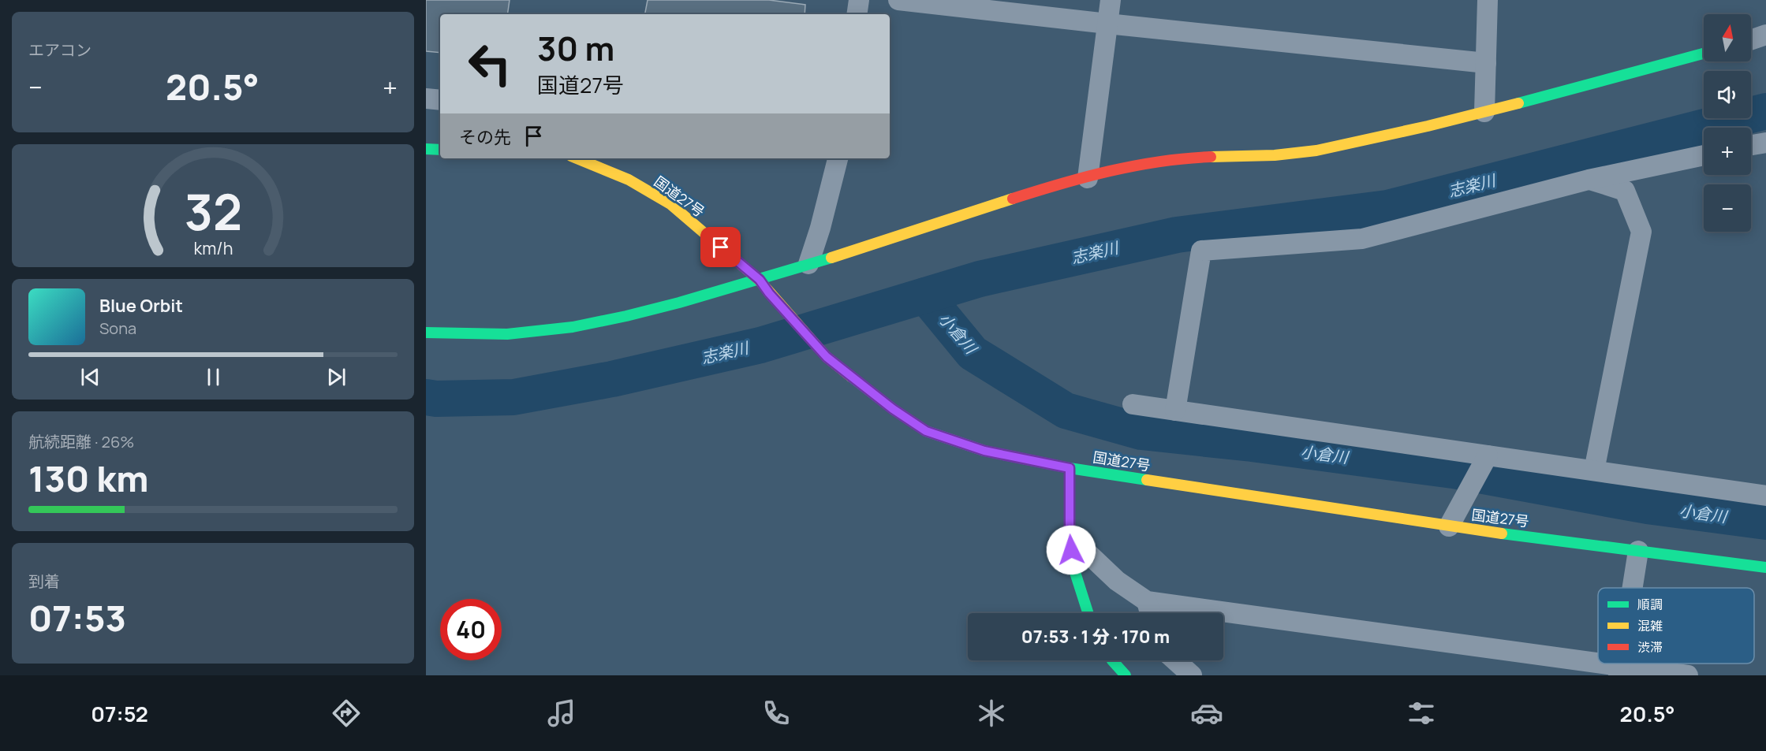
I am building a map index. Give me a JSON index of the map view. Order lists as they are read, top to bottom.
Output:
{
  "streets": {
    "main road": ["国道27号"]
  },
  "water": ["志楽川", "小倉川"],
  "legend": ["順調", "混雑", "渋滞"],
  "north": "top",
  "page": {
    "tile": [
      "エアコン",
      ["航続距離 · 26%", "130 km"],
      ["到着", "07:53"]
    ],
    "map_buttons": ["+", "−"],
    "turn": ["30 m", "国道27号"],
    "heat": ["−", "20.5°", "+"],
    "then": "その先",
    "song": ["Blue Orbit", "Sona"],
    "limit": "40",
    "trip": "07:53 · 1 分 · 170 m",
    "tabs": ["07:52", "20.5°"],
    "gauge": ["32", "km/h"]
  }
}
